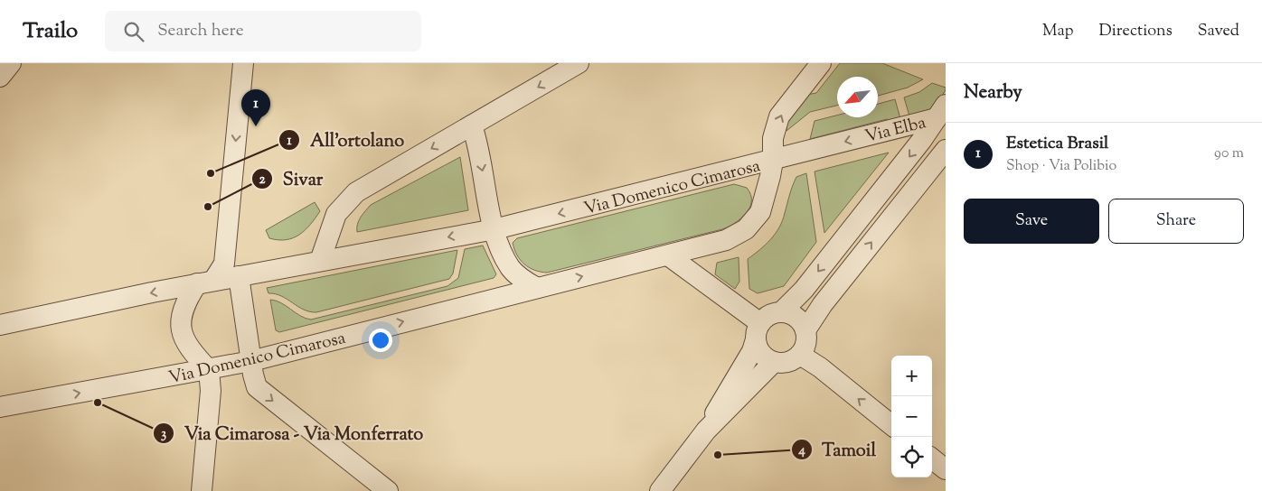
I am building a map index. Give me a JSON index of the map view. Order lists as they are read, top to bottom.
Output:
{
  "streets": {
    "street": ["Via Elba", "Via Domenico Cimarosa"]
  },
  "crossings": [
    ["Via Elba", "Via Domenico Cimarosa"]
  ],
  "places": [
    "All'ortolano",
    "Sivar",
    "Via Cimarosa - Via Monferrato",
    "Tamoil"
  ],
  "north": "bottom left",
  "page": {
    "header": "Trailo",
    "search": "Search here",
    "nav": ["Map", "Directions", "Saved"],
    "heading": "Nearby",
    "pins": "1",
    "list": [
      {
        "mark": "1",
        "name": "Estetica Brasil",
        "note": "Shop · Via Polibio",
        "value": "90 m"
      }
    ],
    "buttons": ["Save", "Share"],
    "map_buttons": ["+", "−"]
  }
}
